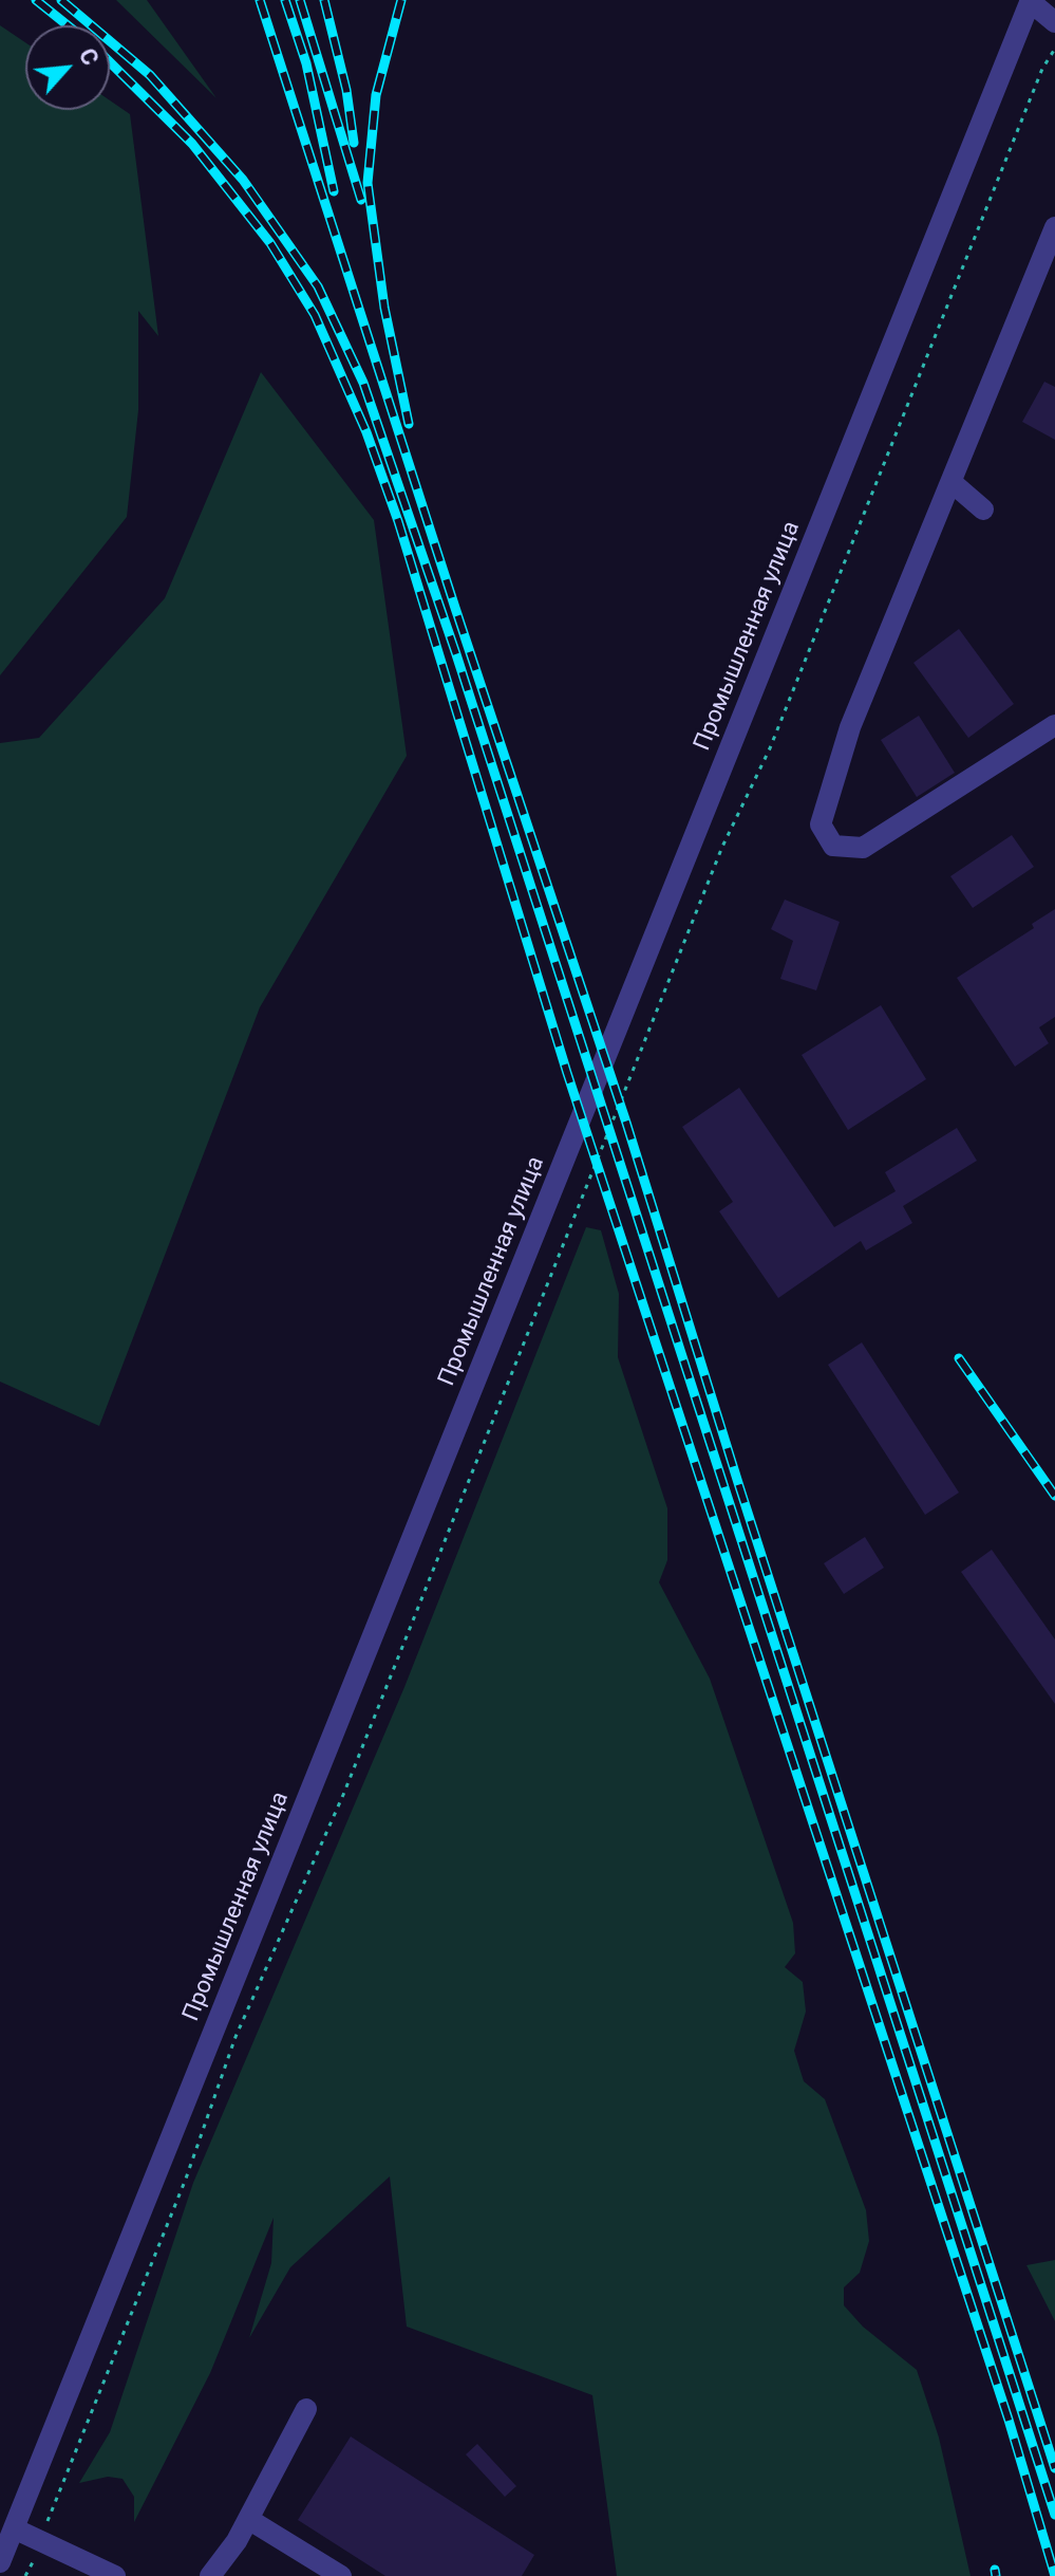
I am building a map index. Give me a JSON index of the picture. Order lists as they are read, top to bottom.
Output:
{
  "streets": {
    "street": ["Промышленная улица"]
  },
  "north": "top right"
}
